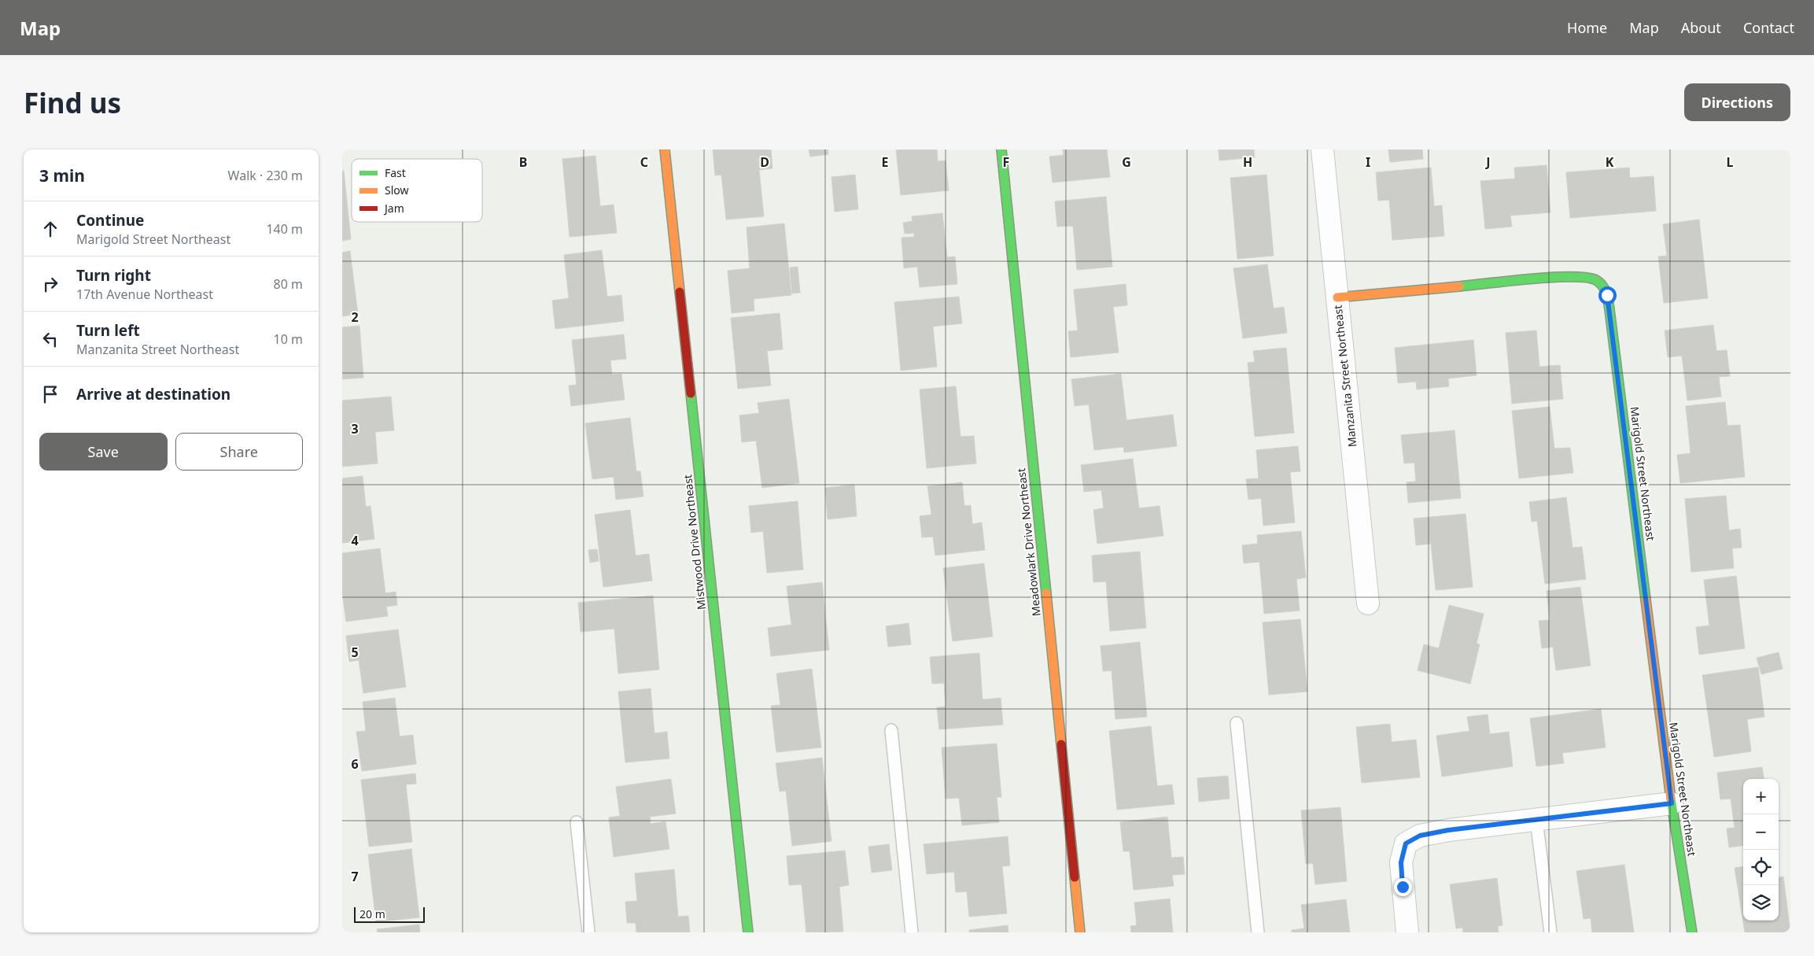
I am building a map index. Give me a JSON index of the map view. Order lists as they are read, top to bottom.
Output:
{
  "streets": {
    "street": [
      "Manzanita Street Northeast",
      "Marigold Street Northeast",
      "Mistwood Drive Northeast",
      "Meadowlark Drive Northeast"
    ]
  },
  "crossings": [
    ["Manzanita Street Northeast", "Marigold Street Northeast"]
  ],
  "legend": ["Fast", "Slow", "Jam"],
  "scale_bar": "20 m",
  "page": {
    "header": "Map",
    "nav": [
      "Home",
      "Map",
      "About",
      "Contact"
    ],
    "buttons": [
      "Directions",
      ["Save", "Share"]
    ],
    "title": "Find us",
    "heading": ["3 min", "Walk · 230 m"],
    "list": [
      ["Continue", "Marigold Street Northeast", "140 m"],
      ["Turn right", "17th Avenue Northeast", "80 m"],
      ["Turn left", "Manzanita Street Northeast", "10 m"],
      "Arrive at destination"
    ],
    "map_buttons": ["+", "−"],
    "scale": "20 m"
  },
  "grid": {
    "columns": [
      "B",
      "C",
      "D",
      "E",
      "F",
      "G",
      "H",
      "I",
      "J",
      "K",
      "L"
    ],
    "rows": [
      "2",
      "3",
      "4",
      "5",
      "6",
      "7"
    ]
  }
}
